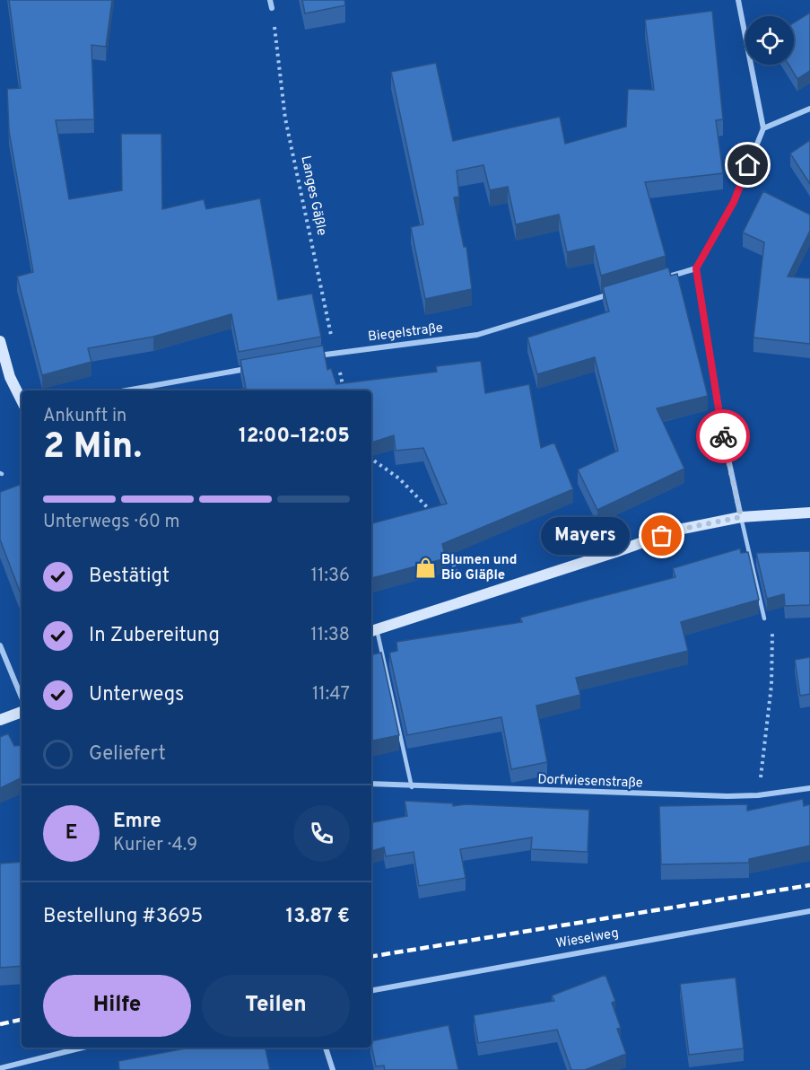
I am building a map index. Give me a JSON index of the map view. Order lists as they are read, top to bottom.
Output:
{
  "streets": {
    "street": ["Biegelstraße", "Dorfwiesenstraße", "Wieselweg"],
    "path": ["Langes Gäßle"]
  },
  "crossings": [
    ["Langes Gäßle", "Biegelstraße"]
  ],
  "places": {
    "other": ["Mayers"],
    "shop": ["Blumen und Bio Gläßle"]
  },
  "page": {
    "heading": ["2 Min.", "Ankunft in", "12:00–12:05"],
    "panel": [
      "Emre",
      "Kurier · 4.9",
      "Bestellung #3695",
      "13.87 €"
    ],
    "bar": "Unterwegs · 60 m",
    "bubble": "Mayers",
    "list": [
      ["Bestätigt", "11:36"],
      ["In Zubereitung", "11:38"],
      ["Unterwegs", "11:47"],
      "Geliefert"
    ],
    "round": "E",
    "buttons": ["Hilfe", "Teilen"]
  }
}
